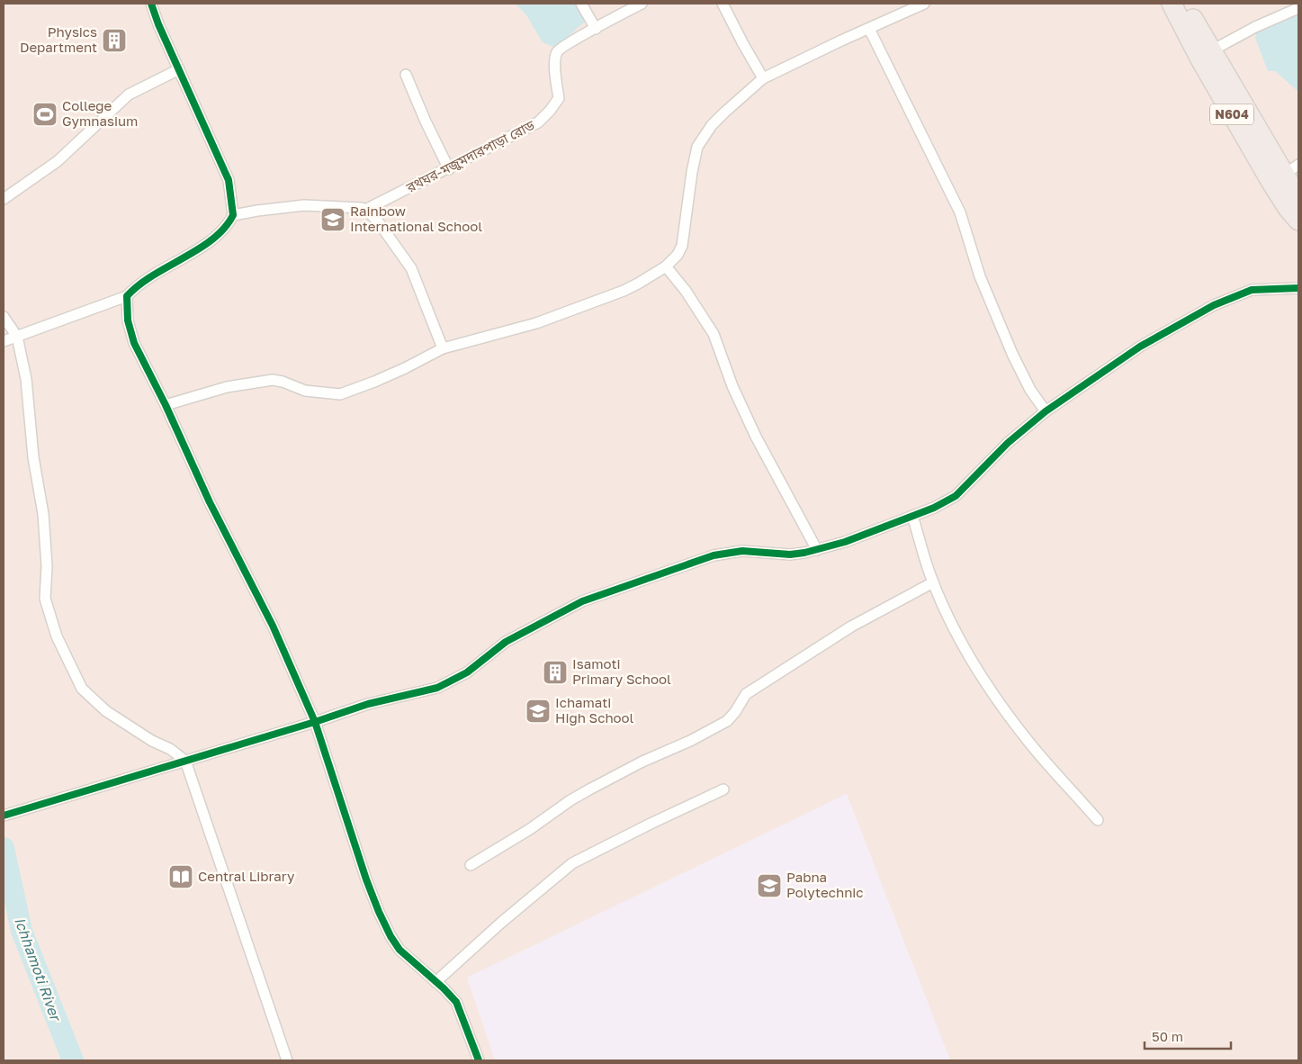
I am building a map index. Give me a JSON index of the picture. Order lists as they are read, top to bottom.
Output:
{
  "streets": {
    "highway": ["N604"],
    "street": ["রথঘর-মজুমদারপাড়া রোড"]
  },
  "water": ["Ichhamoti River"],
  "places": {
    "building": ["Physics Department", "Isamoti Primary School"],
    "sports": ["College Gymnasium"],
    "school or university": ["Rainbow International School", "Ichamati High School", "Pabna Polytechnic"],
    "library": ["Central Library"]
  },
  "scale_bar": "50 m"
}
